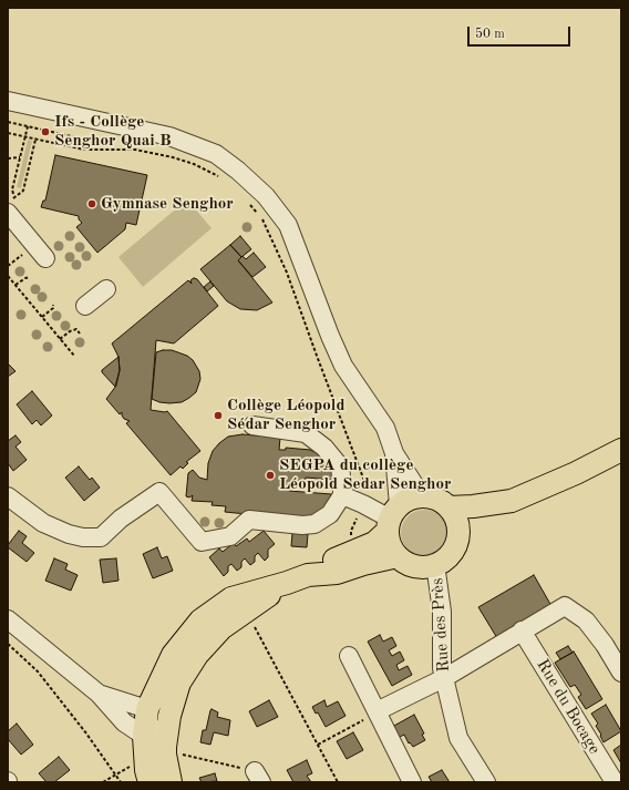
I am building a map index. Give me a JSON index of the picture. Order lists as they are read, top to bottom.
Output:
{
  "streets": {
    "street": ["Rue des Près", "Rue du Bocage"]
  },
  "places": [
    "Ifs - Collège Senghor Quai B",
    "Gymnase Senghor",
    "Collège Léopold Sédar Senghor",
    "SEGPA du collège Léopold Sedar Senghor"
  ],
  "scale_bar": "50 m"
}
